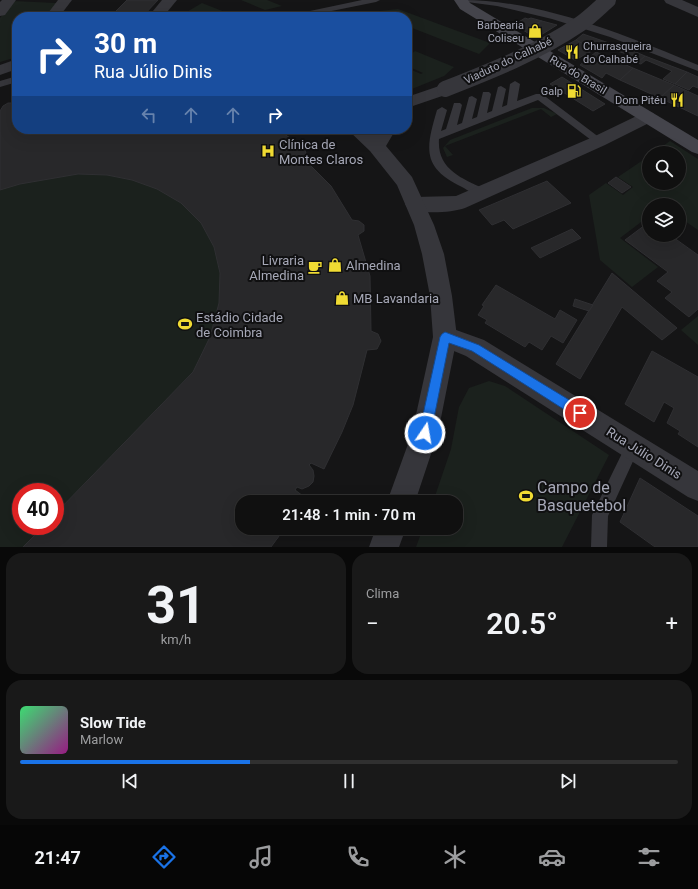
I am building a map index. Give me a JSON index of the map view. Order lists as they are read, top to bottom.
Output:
{
  "streets": {
    "main road": ["Rua do Brasil"],
    "street": ["Viaduto do Calhabé", "Rua Júlio Dinis"]
  },
  "places": {
    "shop": ["Barbearia Coliseu", "Almedina", "MB Lavandaria"],
    "restaurant": ["Churrasqueira do Calhabé", "Dom Pitéu"],
    "fuel station": ["Galp"],
    "hospital": ["Clínica de Montes Claros"],
    "cafe": ["Livraria Almedina"],
    "sports": ["Estádio Cidade de Coimbra", "Campo de Basquetebol"]
  },
  "page": {
    "turn": ["30 m", "Rua Júlio Dinis"],
    "limit": "40",
    "trip": "21:48 · 1 min · 70 m",
    "tile": [
      ["31", "km/h"],
      "Clima"
    ],
    "heat": ["−", "20.5°", "+"],
    "song": ["Slow Tide", "Marlow"],
    "tabs": "21:47"
  }
}
